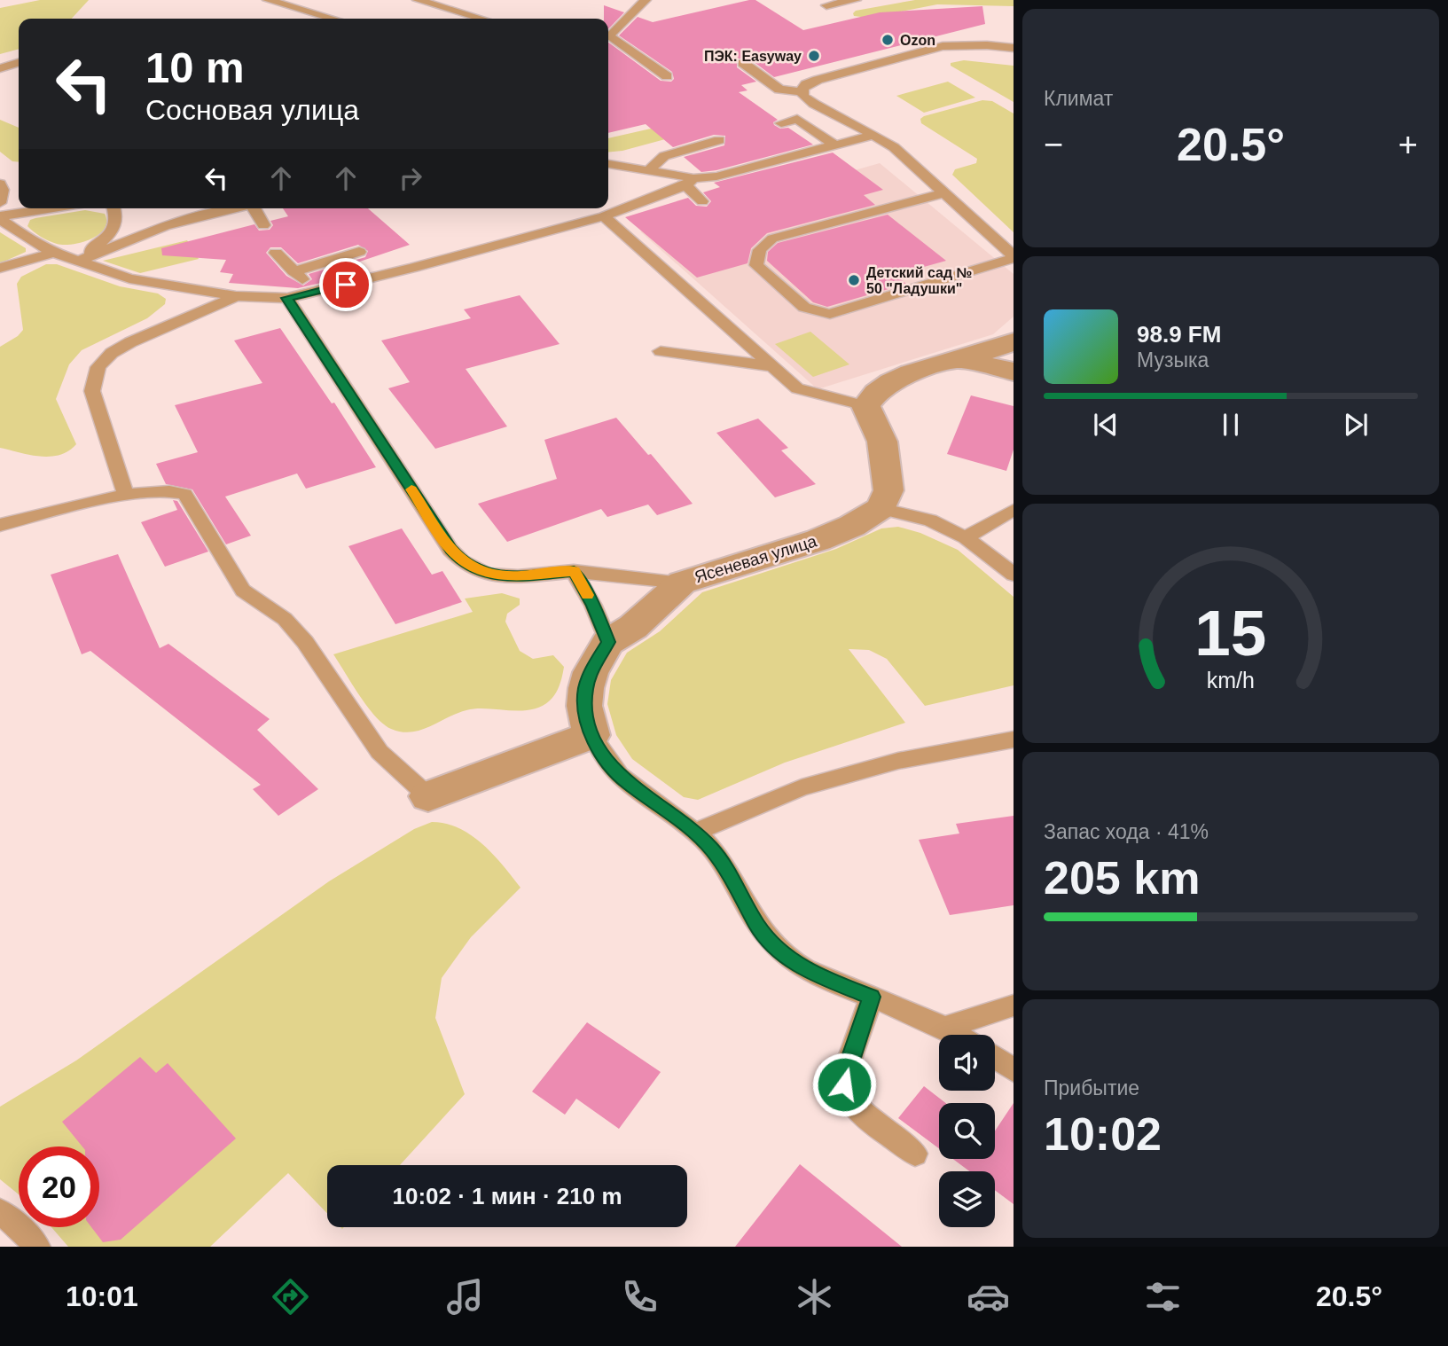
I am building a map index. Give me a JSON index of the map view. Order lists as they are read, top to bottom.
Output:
{
  "streets": {
    "street": ["Ясеневая улица"]
  },
  "places": ["Ozon", "ПЭК: Easyway", "Детский сад № 50 \"Ладушки\""],
  "page": {
    "tile": [
      "Климат",
      ["Запас хода · 41%", "205 km"],
      ["Прибытие", "10:02"]
    ],
    "turn": ["10 m", "Сосновая улица"],
    "heat": ["−", "20.5°", "+"],
    "song": ["98.9 FM", "Музыка"],
    "limit": "20",
    "trip": "10:02 · 1 мин · 210 m",
    "tabs": ["10:01", "20.5°"],
    "gauge": ["15", "km/h"]
  }
}
